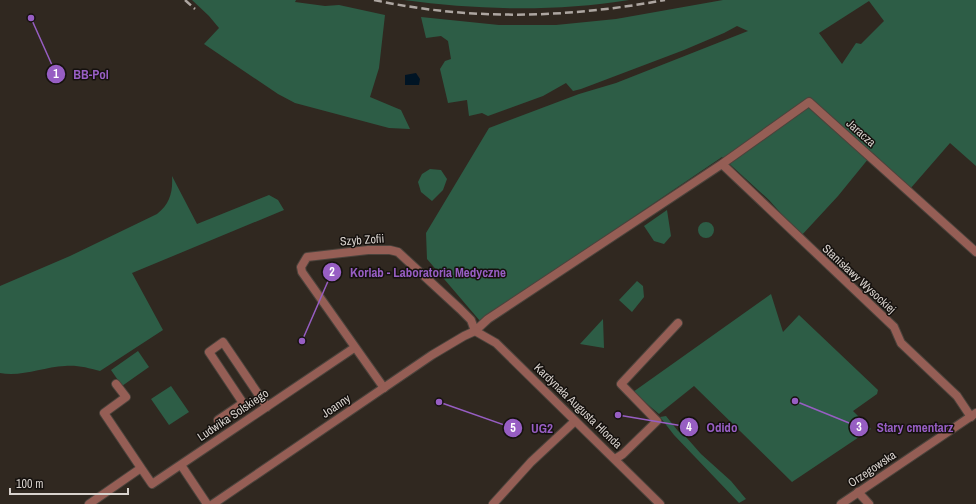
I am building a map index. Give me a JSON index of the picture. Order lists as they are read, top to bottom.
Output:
{
  "streets": {
    "street": [
      "Jaracza",
      "Szyb Zofii",
      "Stanisławy Wysockiej",
      "Joanny",
      "Kardynała Augusta Hlonda",
      "Ludwika Solskiego",
      "Orzegowska"
    ]
  },
  "crossings": [
    ["Jaracza", "Stanisławy Wysockiej"],
    ["Jaracza", "Joanny"],
    ["Szyb Zofii", "Joanny"],
    ["Szyb Zofii", "Kardynała Augusta Hlonda"],
    ["Szyb Zofii", "Ludwika Solskiego"],
    ["Stanisławy Wysockiej", "Joanny"],
    ["Stanisławy Wysockiej", "Orzegowska"],
    ["Joanny", "Kardynała Augusta Hlonda"]
  ],
  "places": [
    "BB-Pol",
    "Korlab - Laboratoria Medyczne",
    "Stary cmentarz",
    "UG2",
    "Odido"
  ],
  "scale_bar": "100 m"
}
